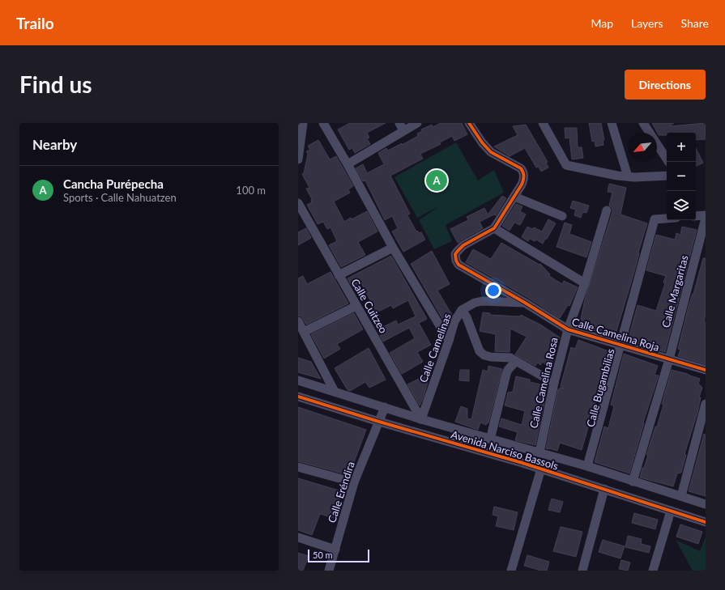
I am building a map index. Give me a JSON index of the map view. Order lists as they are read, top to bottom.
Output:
{
  "streets": {
    "street": [
      "Calle Margaritas",
      "Calle Cuitzeo",
      "Calle Camelina Roja",
      "Calle Camelinas",
      "Calle Camelina Rosa",
      "Calle Bugambilias",
      "Avenida Narciso Bassols",
      "Calle Eréndira"
    ]
  },
  "crossings": [
    ["Calle Margaritas", "Calle Camelina Roja"],
    ["Calle Margaritas", "Avenida Narciso Bassols"],
    ["Calle Cuitzeo", "Calle Camelinas"],
    ["Calle Cuitzeo", "Avenida Narciso Bassols"],
    ["Calle Camelina Roja", "Calle Camelinas"],
    ["Calle Camelina Roja", "Calle Camelina Rosa"],
    ["Calle Camelina Roja", "Calle Bugambilias"],
    ["Calle Camelinas", "Avenida Narciso Bassols"],
    ["Calle Camelina Rosa", "Avenida Narciso Bassols"],
    ["Calle Bugambilias", "Avenida Narciso Bassols"],
    ["Avenida Narciso Bassols", "Calle Eréndira"]
  ],
  "scale_bar": "50 m",
  "north": "bottom left",
  "page": {
    "header": "Trailo",
    "nav": ["Map", "Layers", "Share"],
    "buttons": "Directions",
    "title": "Find us",
    "heading": "Nearby",
    "map_buttons": ["+", "−"],
    "list": [
      {
        "mark": "A",
        "name": "Cancha Purépecha",
        "note": "Sports · Calle Nahuatzen",
        "value": "100 m"
      }
    ],
    "pins": "A",
    "scale": "50 m"
  }
}
